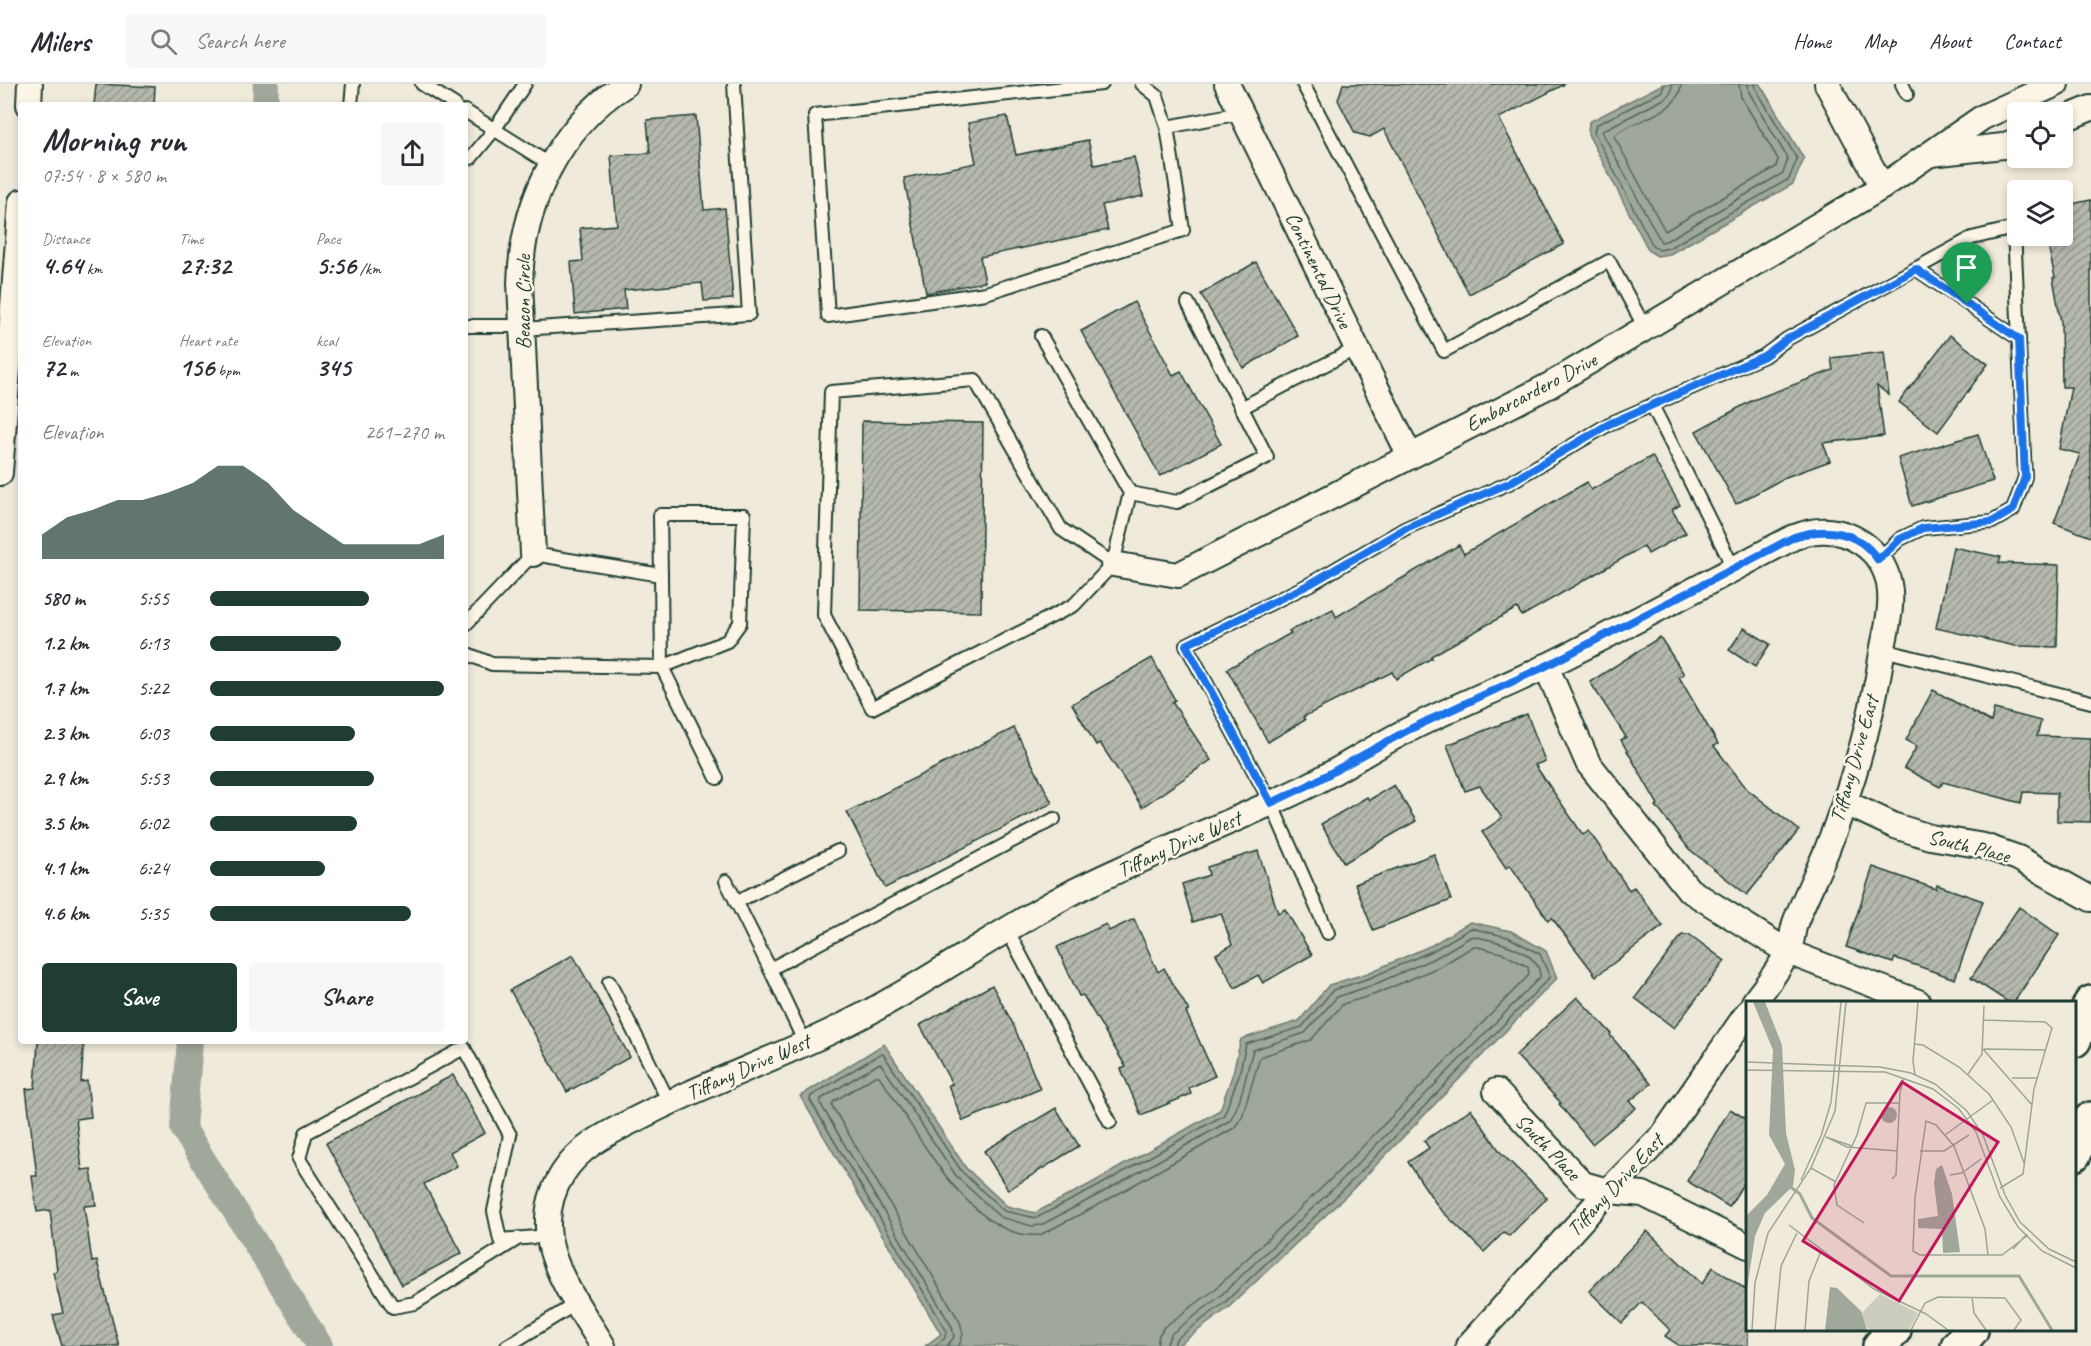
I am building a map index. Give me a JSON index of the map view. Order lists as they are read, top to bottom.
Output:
{
  "streets": {
    "street": [
      "Continental Drive",
      "Beacon Circle",
      "Embarcardero Drive",
      "Tiffany Drive East",
      "Tiffany Drive West",
      "South Place"
    ]
  },
  "crossings": [
    ["Continental Drive", "Embarcardero Drive"],
    ["Tiffany Drive East", "Tiffany Drive West"],
    ["Tiffany Drive East", "South Place"]
  ],
  "page": {
    "header": "Milers",
    "search": "Search here",
    "nav": [
      "Home",
      "Map",
      "About",
      "Contact"
    ],
    "heading": ["Morning run", "07:54 · 8 × 580 m"],
    "stats": [
      ["Distance", "4.64 km"],
      ["Time", "27:32"],
      ["Pace", "5:56 /km"],
      ["Elevation", "72 m"],
      ["Heart rate", "156 bpm"],
      ["kcal", "345"]
    ],
    "chart": ["Elevation", "261–270 m"],
    "list": [
      {
        "name": "580 m",
        "note": "5:55"
      },
      {
        "name": "1.2 km",
        "note": "6:13"
      },
      {
        "name": "1.7 km",
        "note": "5:22"
      },
      {
        "name": "2.3 km",
        "note": "6:03"
      },
      {
        "name": "2.9 km",
        "note": "5:53"
      },
      {
        "name": "3.5 km",
        "note": "6:02"
      },
      {
        "name": "4.1 km",
        "note": "6:24"
      },
      {
        "name": "4.6 km",
        "note": "5:35"
      }
    ],
    "buttons": ["Save", "Share"]
  }
}
